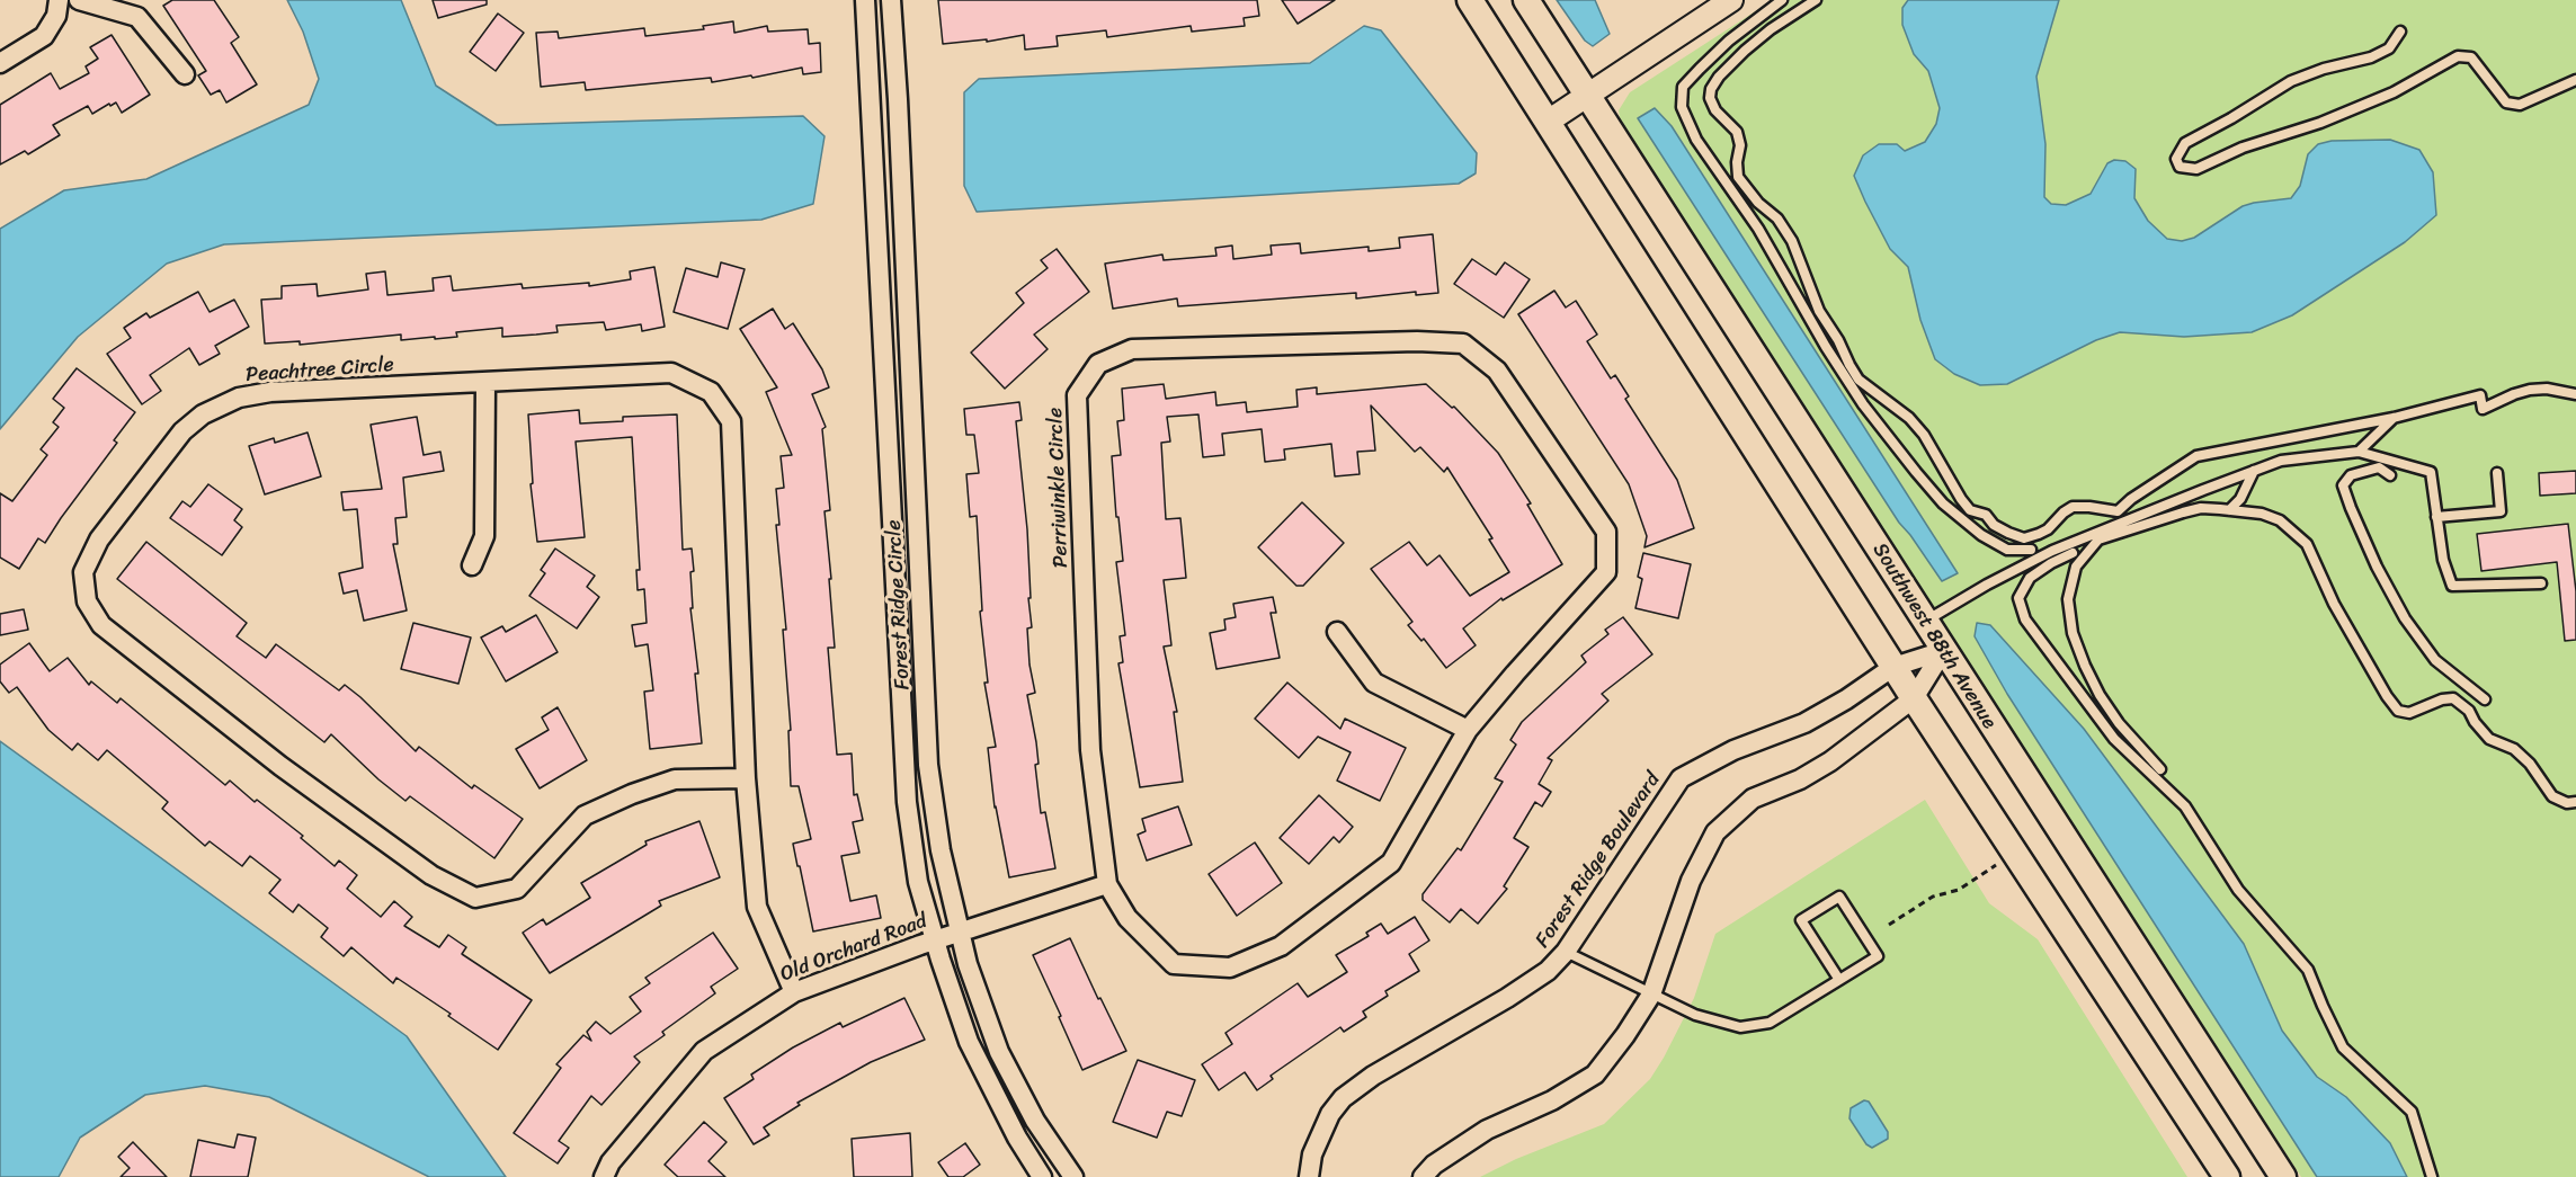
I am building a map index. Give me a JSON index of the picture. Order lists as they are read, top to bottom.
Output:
{
  "streets": {
    "main road": ["Southwest 88th Avenue"],
    "street": [
      "Peachtree Circle",
      "Perriwinkle Circle",
      "Forest Ridge Circle",
      "Forest Ridge Boulevard",
      "Old Orchard Road"
    ]
  },
  "crossings": [
    ["Peachtree Circle", "Old Orchard Road"],
    ["Perriwinkle Circle", "Old Orchard Road"],
    ["Forest Ridge Circle", "Old Orchard Road"],
    ["Southwest 88th Avenue", "Forest Ridge Boulevard"]
  ]
}
